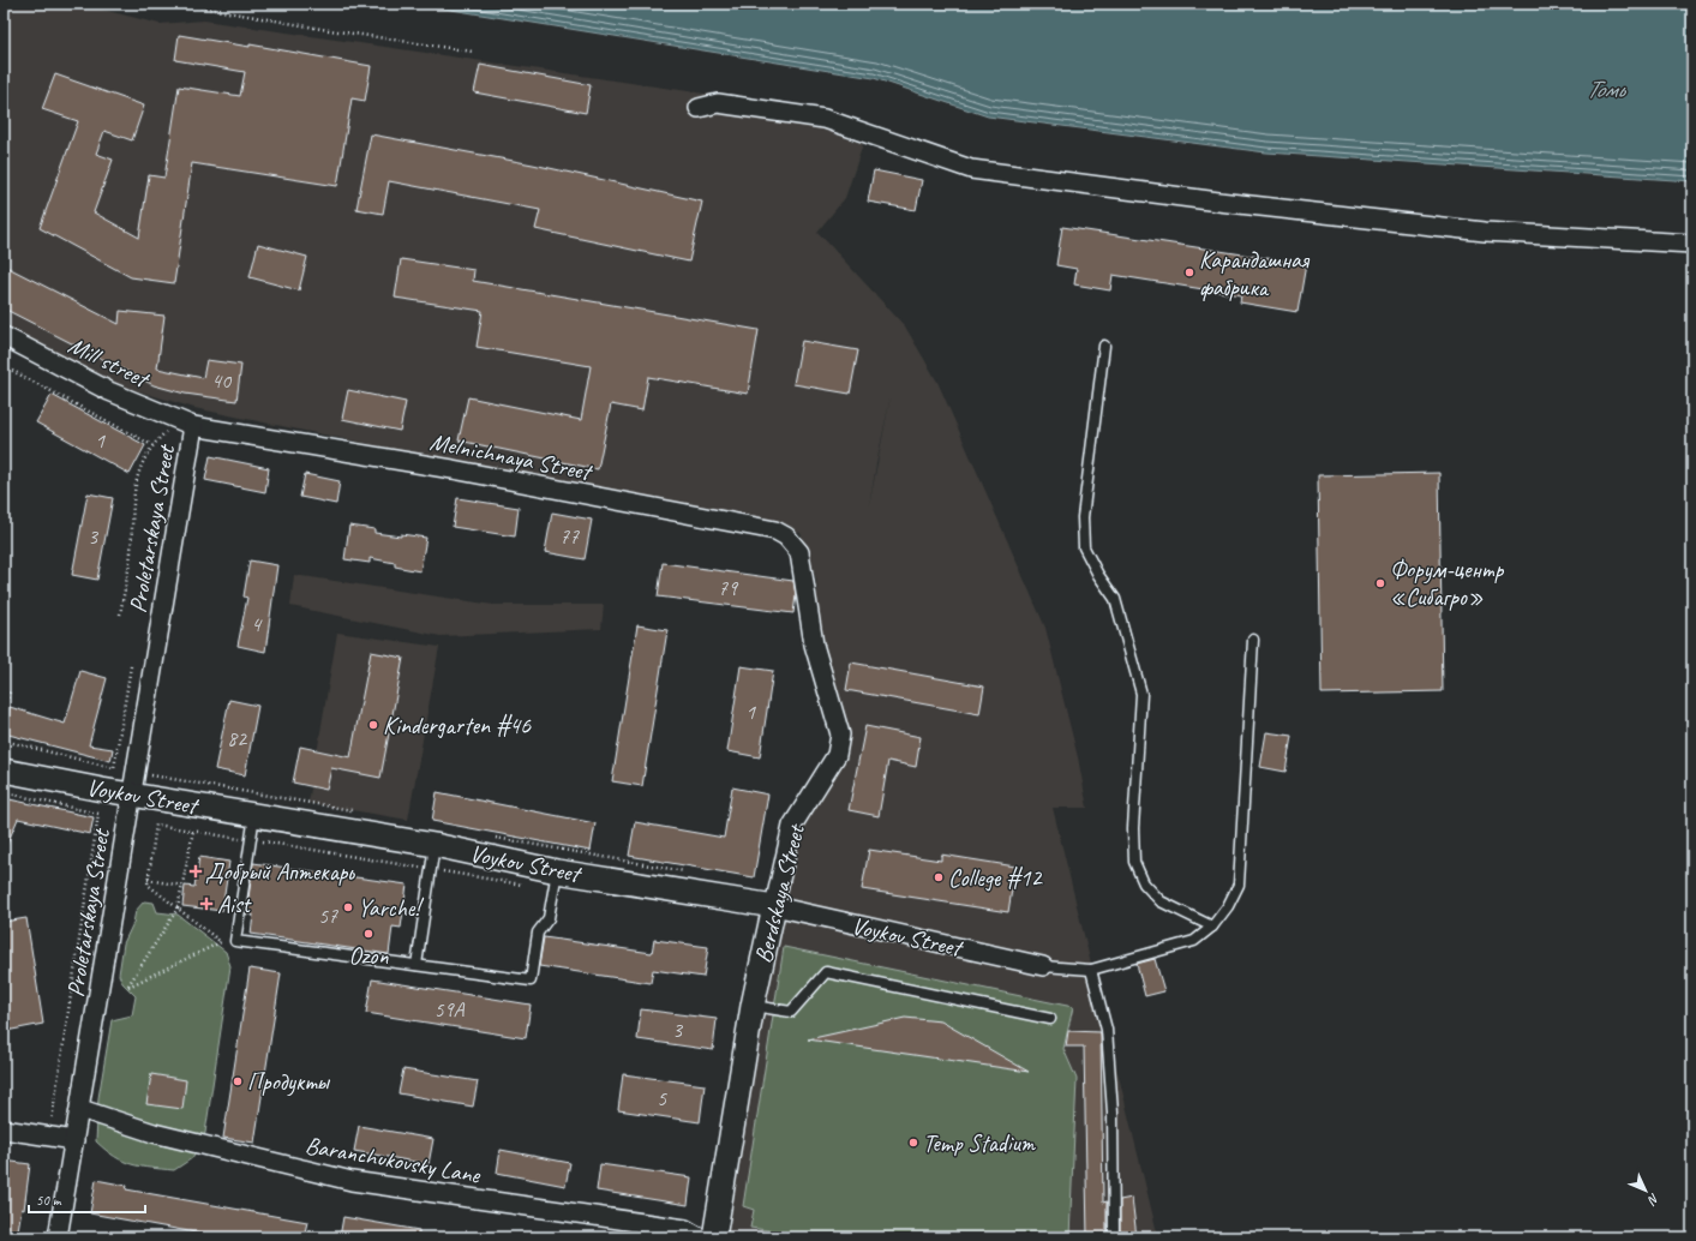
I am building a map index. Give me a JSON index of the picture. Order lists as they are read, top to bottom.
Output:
{
  "streets": {
    "street": [
      "Mill street",
      "Melnichnaya Street",
      "Proletarskaya Street",
      "Voykov Street",
      "Berdskaya Street",
      "Baranchukovsky Lane"
    ]
  },
  "crossings": [
    ["Mill street", "Melnichnaya Street"],
    ["Mill street", "Proletarskaya Street"],
    ["Melnichnaya Street", "Proletarskaya Street"],
    ["Melnichnaya Street", "Berdskaya Street"],
    ["Proletarskaya Street", "Voykov Street"],
    ["Proletarskaya Street", "Baranchukovsky Lane"],
    ["Voykov Street", "Berdskaya Street"]
  ],
  "water": ["Томь"],
  "places": {
    "other": [
      "Карандашная фабрика",
      "Форум-центр «Сибагро»",
      "Kindergarten #46",
      "College #12",
      "Yarche!",
      "Ozon",
      "Продукты",
      "Temp Stadium"
    ],
    "health": ["Добрый Аптекарь", "Aist"]
  },
  "house_numbers": [
    "40",
    "1",
    "3",
    "77",
    "79",
    "4",
    "1",
    "82",
    "57",
    "59А",
    "3",
    "5"
  ],
  "scale_bar": "50 m",
  "north": "bottom right"
}
